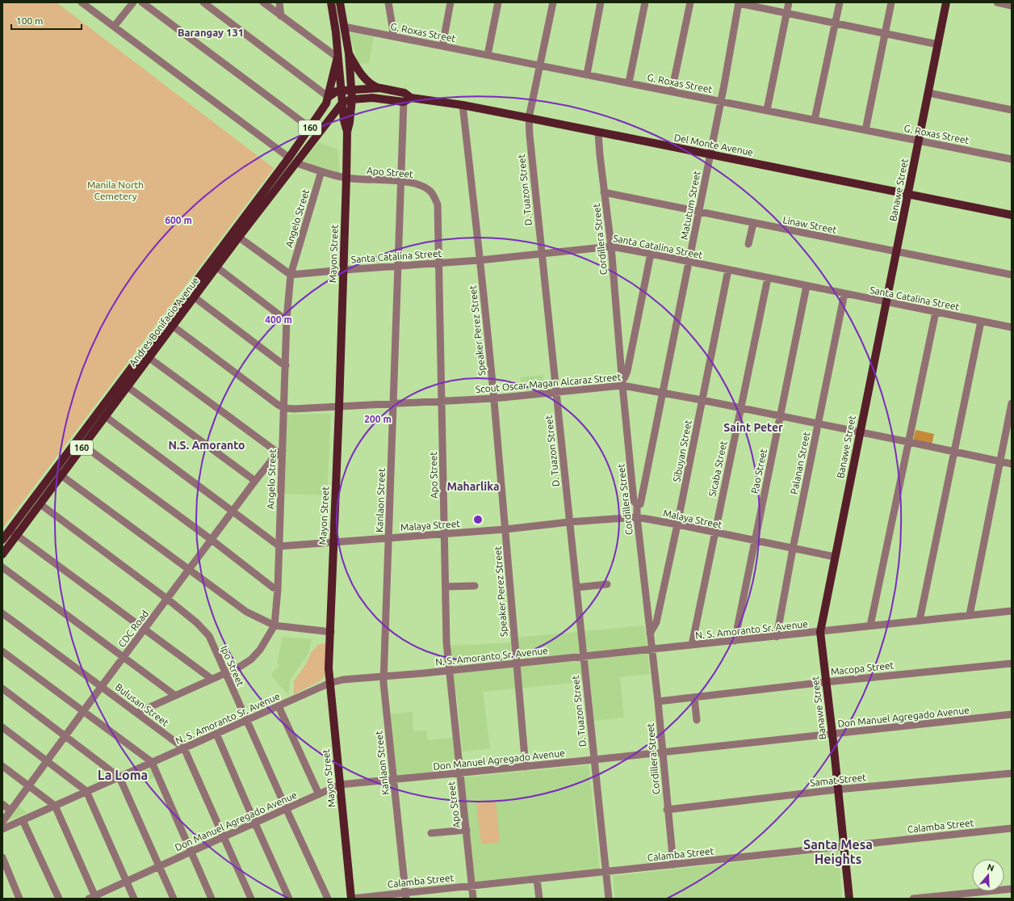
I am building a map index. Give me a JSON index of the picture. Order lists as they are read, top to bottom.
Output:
{
  "streets": {
    "main road": [
      "160",
      "Del Monte Avenue",
      "Banawe Street",
      "Mayon Street",
      "Andres Bonifacio Avenue"
    ],
    "street": [
      "G. Roxas Street",
      "Apo Street",
      "D. Tuazon Street",
      "Matutum Street",
      "Angelo Street",
      "Linaw Street",
      "Cordillera Street",
      "Santa Catalina Street",
      "Speaker Perez Street",
      "Scout Oscar Magan Alcaraz Street",
      "Sibuyan Street",
      "Palanan Street",
      "Sicaba Street",
      "Pao Street",
      "Kanlaon Street",
      "Malaya Street",
      "CDC Road",
      "N. S. Amoranto Sr. Avenue",
      "Ipo Street",
      "Macopa Street",
      "Bulusan Street",
      "Don Manuel Agregado Avenue",
      "Samat Street",
      "Calamba Street"
    ]
  },
  "crossings": [
    ["G. Roxas Street", "D. Tuazon Street"],
    ["G. Roxas Street", "Banawe Street"],
    ["G. Roxas Street", "Matutum Street"],
    ["Del Monte Avenue", "D. Tuazon Street"],
    ["Del Monte Avenue", "Banawe Street"],
    ["Del Monte Avenue", "Matutum Street"],
    ["Del Monte Avenue", "Cordillera Street"],
    ["Del Monte Avenue", "Mayon Street"],
    ["Del Monte Avenue", "Speaker Perez Street"],
    ["Del Monte Avenue", "Kanlaon Street"],
    ["Apo Street", "Angelo Street"],
    ["Apo Street", "Santa Catalina Street"],
    ["Apo Street", "Mayon Street"],
    ["Apo Street", "Andres Bonifacio Avenue"],
    ["Apo Street", "Scout Oscar Magan Alcaraz Street"],
    ["Apo Street", "Kanlaon Street"],
    ["Apo Street", "Malaya Street"],
    ["Apo Street", "N. S. Amoranto Sr. Avenue"],
    ["Apo Street", "Don Manuel Agregado Avenue"],
    ["Apo Street", "Calamba Street"],
    ["D. Tuazon Street", "Santa Catalina Street"],
    ["D. Tuazon Street", "Scout Oscar Magan Alcaraz Street"],
    ["D. Tuazon Street", "Malaya Street"],
    ["D. Tuazon Street", "N. S. Amoranto Sr. Avenue"],
    ["D. Tuazon Street", "Don Manuel Agregado Avenue"],
    ["D. Tuazon Street", "Calamba Street"],
    ["Banawe Street", "Linaw Street"],
    ["Banawe Street", "Santa Catalina Street"],
    ["Banawe Street", "Scout Oscar Magan Alcaraz Street"],
    ["Banawe Street", "Malaya Street"],
    ["Banawe Street", "N. S. Amoranto Sr. Avenue"],
    ["Banawe Street", "Macopa Street"],
    ["Banawe Street", "Don Manuel Agregado Avenue"],
    ["Banawe Street", "Samat Street"],
    ["Banawe Street", "Calamba Street"],
    ["Matutum Street", "Linaw Street"],
    ["Matutum Street", "Cordillera Street"],
    ["Matutum Street", "Santa Catalina Street"],
    ["Matutum Street", "Scout Oscar Magan Alcaraz Street"],
    ["Angelo Street", "Santa Catalina Street"],
    ["Angelo Street", "Scout Oscar Magan Alcaraz Street"],
    ["Angelo Street", "Malaya Street"],
    ["Angelo Street", "CDC Road"],
    ["Angelo Street", "Ipo Street"],
    ["Angelo Street", "Bulusan Street"],
    ["Linaw Street", "Cordillera Street"],
    ["Cordillera Street", "Santa Catalina Street"],
    ["Cordillera Street", "Scout Oscar Magan Alcaraz Street"],
    ["Cordillera Street", "Sibuyan Street"],
    ["Cordillera Street", "Malaya Street"],
    ["Cordillera Street", "N. S. Amoranto Sr. Avenue"],
    ["Cordillera Street", "Macopa Street"],
    ["Cordillera Street", "Don Manuel Agregado Avenue"],
    ["Cordillera Street", "Samat Street"],
    ["Cordillera Street", "Calamba Street"],
    ["Santa Catalina Street", "Mayon Street"],
    ["Santa Catalina Street", "Speaker Perez Street"],
    ["Santa Catalina Street", "Sibuyan Street"],
    ["Santa Catalina Street", "Palanan Street"],
    ["Santa Catalina Street", "Sicaba Street"],
    ["Santa Catalina Street", "Pao Street"],
    ["Santa Catalina Street", "Kanlaon Street"],
    ["Mayon Street", "Andres Bonifacio Avenue"],
    ["Mayon Street", "Scout Oscar Magan Alcaraz Street"],
    ["Mayon Street", "Malaya Street"],
    ["Mayon Street", "N. S. Amoranto Sr. Avenue"],
    ["Mayon Street", "Don Manuel Agregado Avenue"],
    ["Mayon Street", "Calamba Street"],
    ["Andres Bonifacio Avenue", "Ipo Street"],
    ["Speaker Perez Street", "Scout Oscar Magan Alcaraz Street"],
    ["Speaker Perez Street", "Malaya Street"],
    ["Speaker Perez Street", "N. S. Amoranto Sr. Avenue"],
    ["Speaker Perez Street", "Don Manuel Agregado Avenue"],
    ["Scout Oscar Magan Alcaraz Street", "Sibuyan Street"],
    ["Scout Oscar Magan Alcaraz Street", "Palanan Street"],
    ["Scout Oscar Magan Alcaraz Street", "Sicaba Street"],
    ["Scout Oscar Magan Alcaraz Street", "Pao Street"],
    ["Scout Oscar Magan Alcaraz Street", "Kanlaon Street"],
    ["Sibuyan Street", "Malaya Street"],
    ["Palanan Street", "Malaya Street"],
    ["Palanan Street", "N. S. Amoranto Sr. Avenue"],
    ["Sicaba Street", "Malaya Street"],
    ["Sicaba Street", "N. S. Amoranto Sr. Avenue"],
    ["Pao Street", "Malaya Street"],
    ["Pao Street", "N. S. Amoranto Sr. Avenue"],
    ["Kanlaon Street", "Malaya Street"],
    ["Kanlaon Street", "N. S. Amoranto Sr. Avenue"],
    ["Kanlaon Street", "Don Manuel Agregado Avenue"],
    ["Kanlaon Street", "Calamba Street"],
    ["CDC Road", "Ipo Street"],
    ["CDC Road", "Bulusan Street"],
    ["N. S. Amoranto Sr. Avenue", "Ipo Street"],
    ["N. S. Amoranto Sr. Avenue", "Bulusan Street"],
    ["Ipo Street", "Don Manuel Agregado Avenue"],
    ["Bulusan Street", "Don Manuel Agregado Avenue"]
  ],
  "districts": [
    "Barangay 131",
    "Saint Peter",
    "N.S. Amoranto",
    "Maharlika",
    "La Loma",
    "Santa Mesa Heights"
  ],
  "parks": ["Manila North Cemetery"],
  "scale_bar": "100 m",
  "north": "top",
  "rings": ["600 m", "400 m", "200 m"]
}
